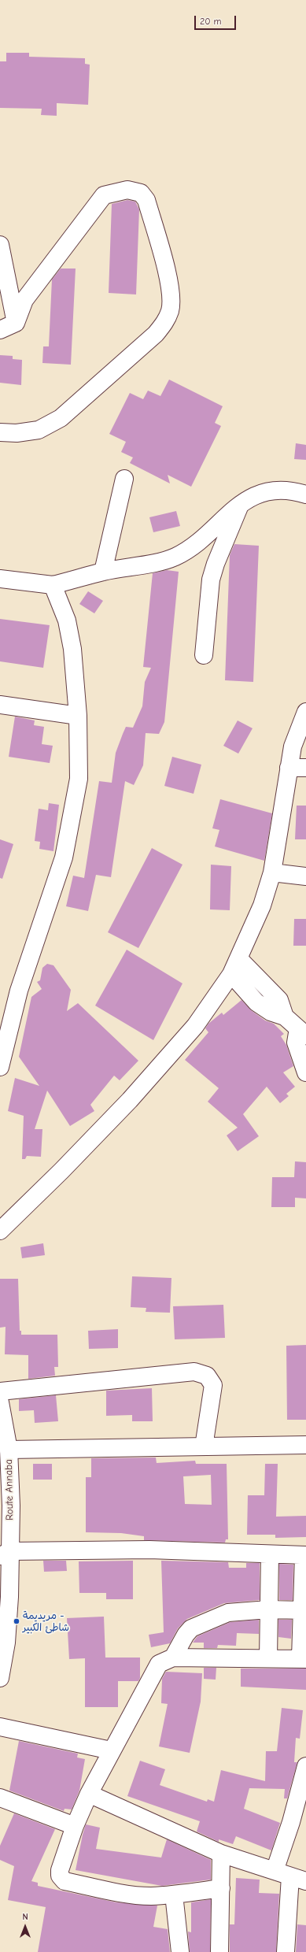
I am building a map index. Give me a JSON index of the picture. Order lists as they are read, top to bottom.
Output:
{
  "streets": {
    "street": ["Route Annaba"]
  },
  "places": ["مريديمة - شاطئ الكبير"],
  "scale_bar": "20 m",
  "north": "top"
}
